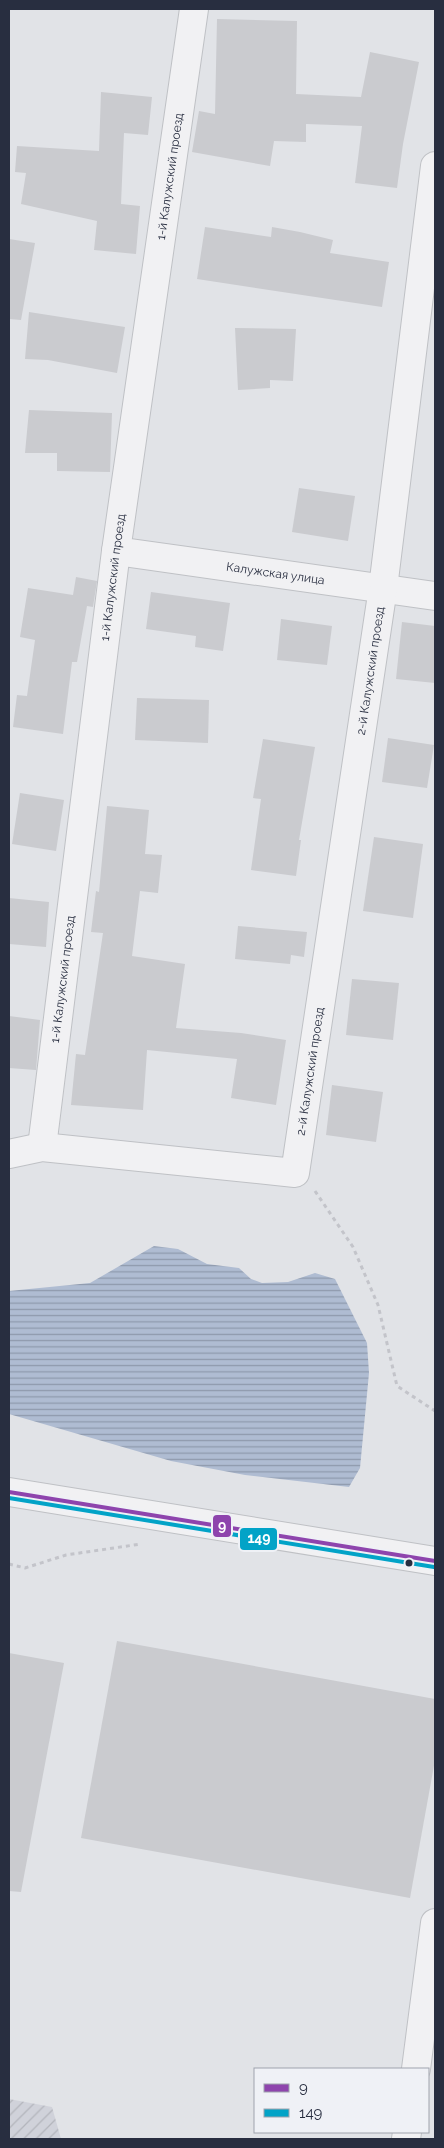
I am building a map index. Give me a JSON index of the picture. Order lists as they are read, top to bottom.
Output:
{
  "streets": {
    "street": ["1-й Калужский проезд", "Калужская улица", "2-й Калужский проезд"]
  },
  "crossings": [
    ["1-й Калужский проезд", "Калужская улица"],
    ["Калужская улица", "2-й Калужский проезд"]
  ],
  "lines": ["transit line 9", "transit line 149"],
  "legend": ["9", "149"]
}
